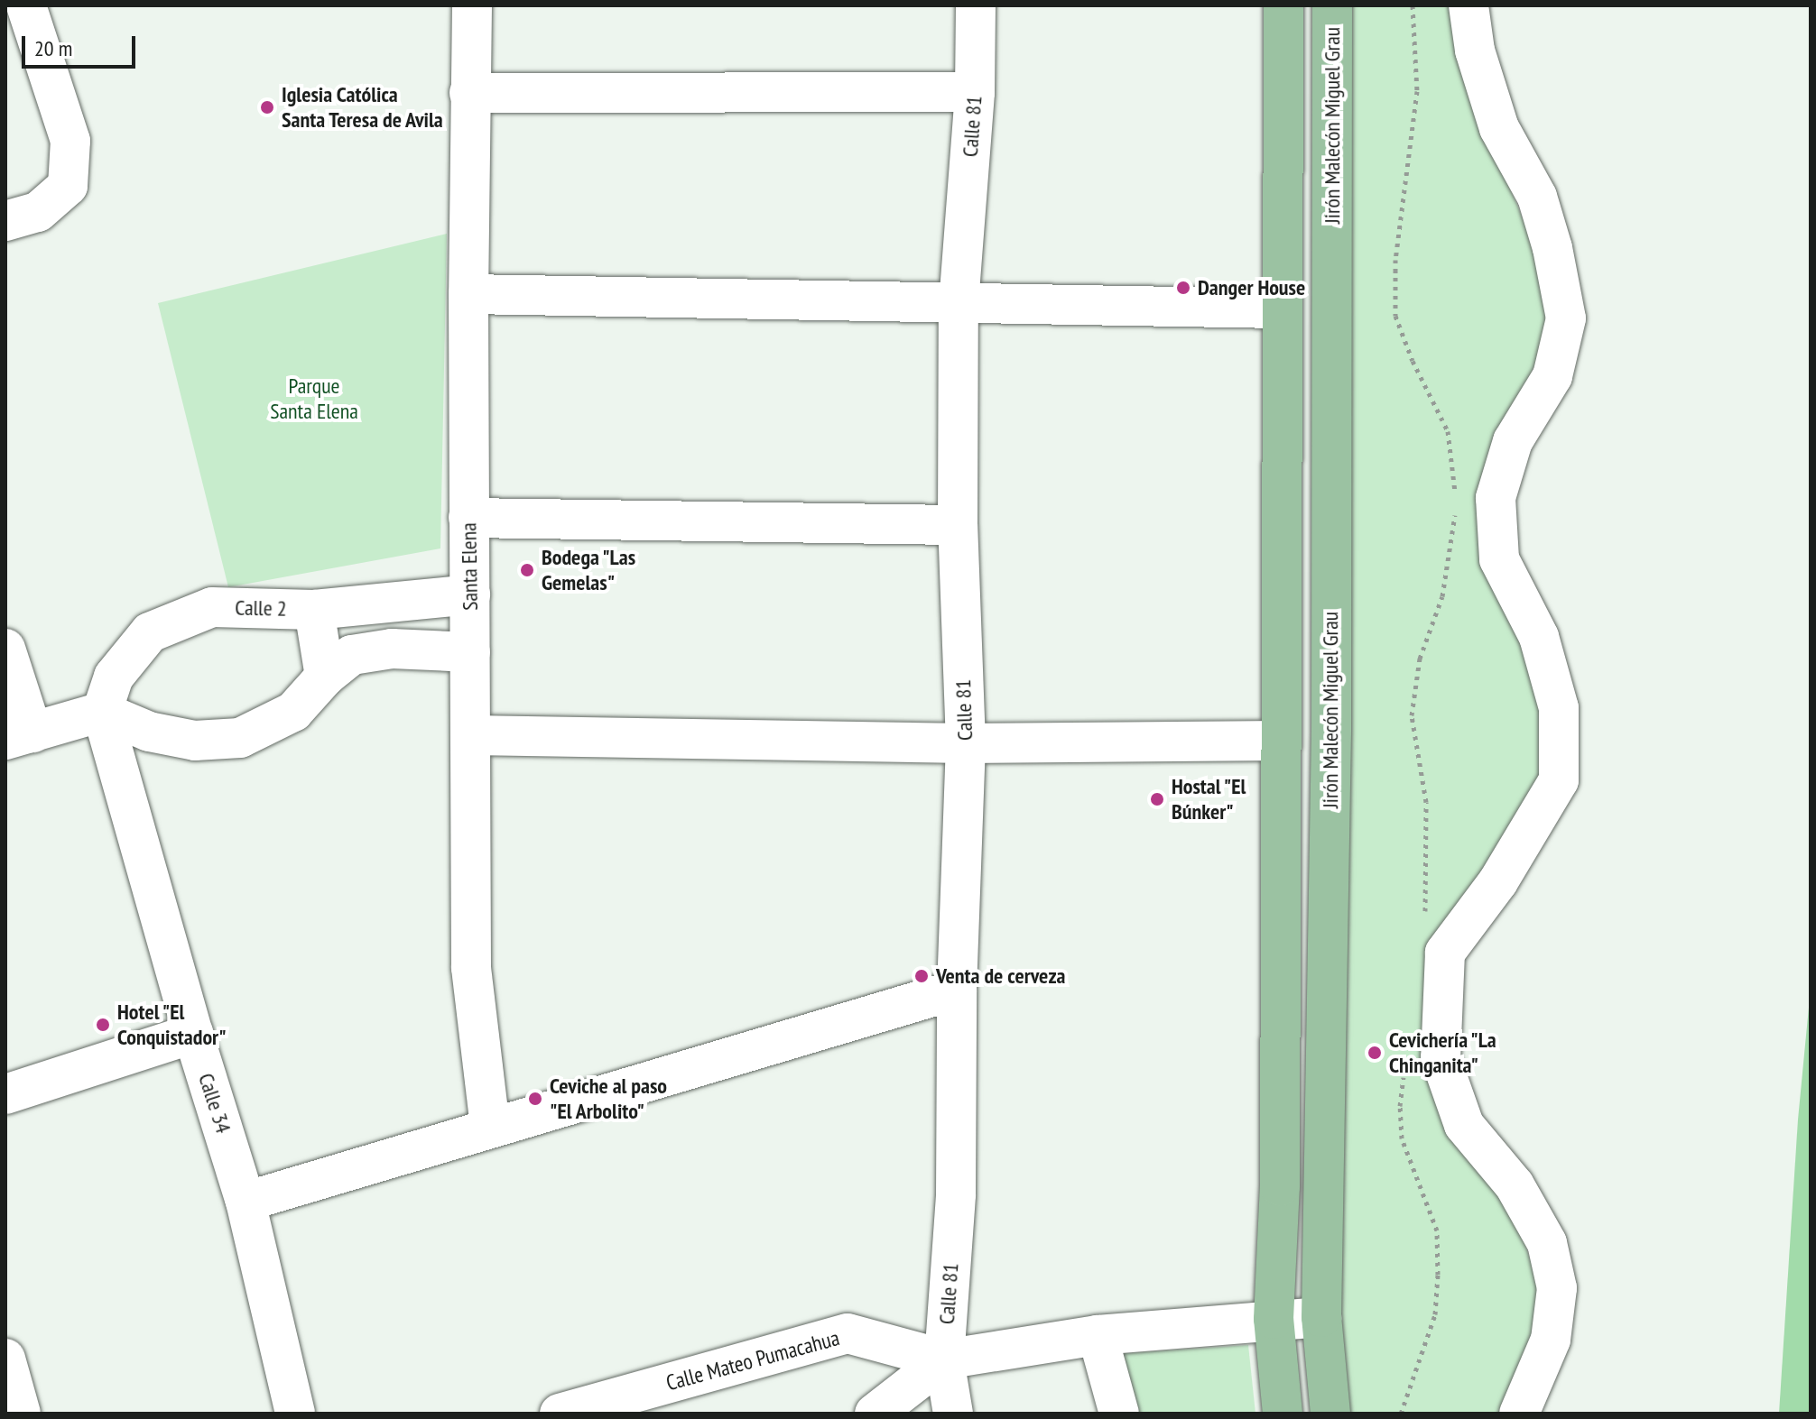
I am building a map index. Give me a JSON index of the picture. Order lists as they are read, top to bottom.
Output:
{
  "streets": {
    "main road": ["Jirón Malecón Miguel Grau"],
    "street": [
      "Calle 81",
      "Santa Elena",
      "Calle 2",
      "Calle 34",
      "Calle Mateo Pumacahua"
    ]
  },
  "crossings": [
    ["Calle 81", "Calle Mateo Pumacahua"],
    ["Santa Elena", "Calle 2"],
    ["Calle 2", "Calle 34"]
  ],
  "parks": ["Parque Santa Elena"],
  "places": [
    "Iglesia Católica Santa Teresa de Avila",
    "Danger House",
    "Bodega \"Las Gemelas\"",
    "Hostal \"El Búnker\"",
    "Venta de cerveza",
    "Hotel \"El Conquistador\"",
    "Cevichería \"La Chinganita\"",
    "Ceviche al paso \"El Arbolito\""
  ],
  "scale_bar": "20 m"
}
